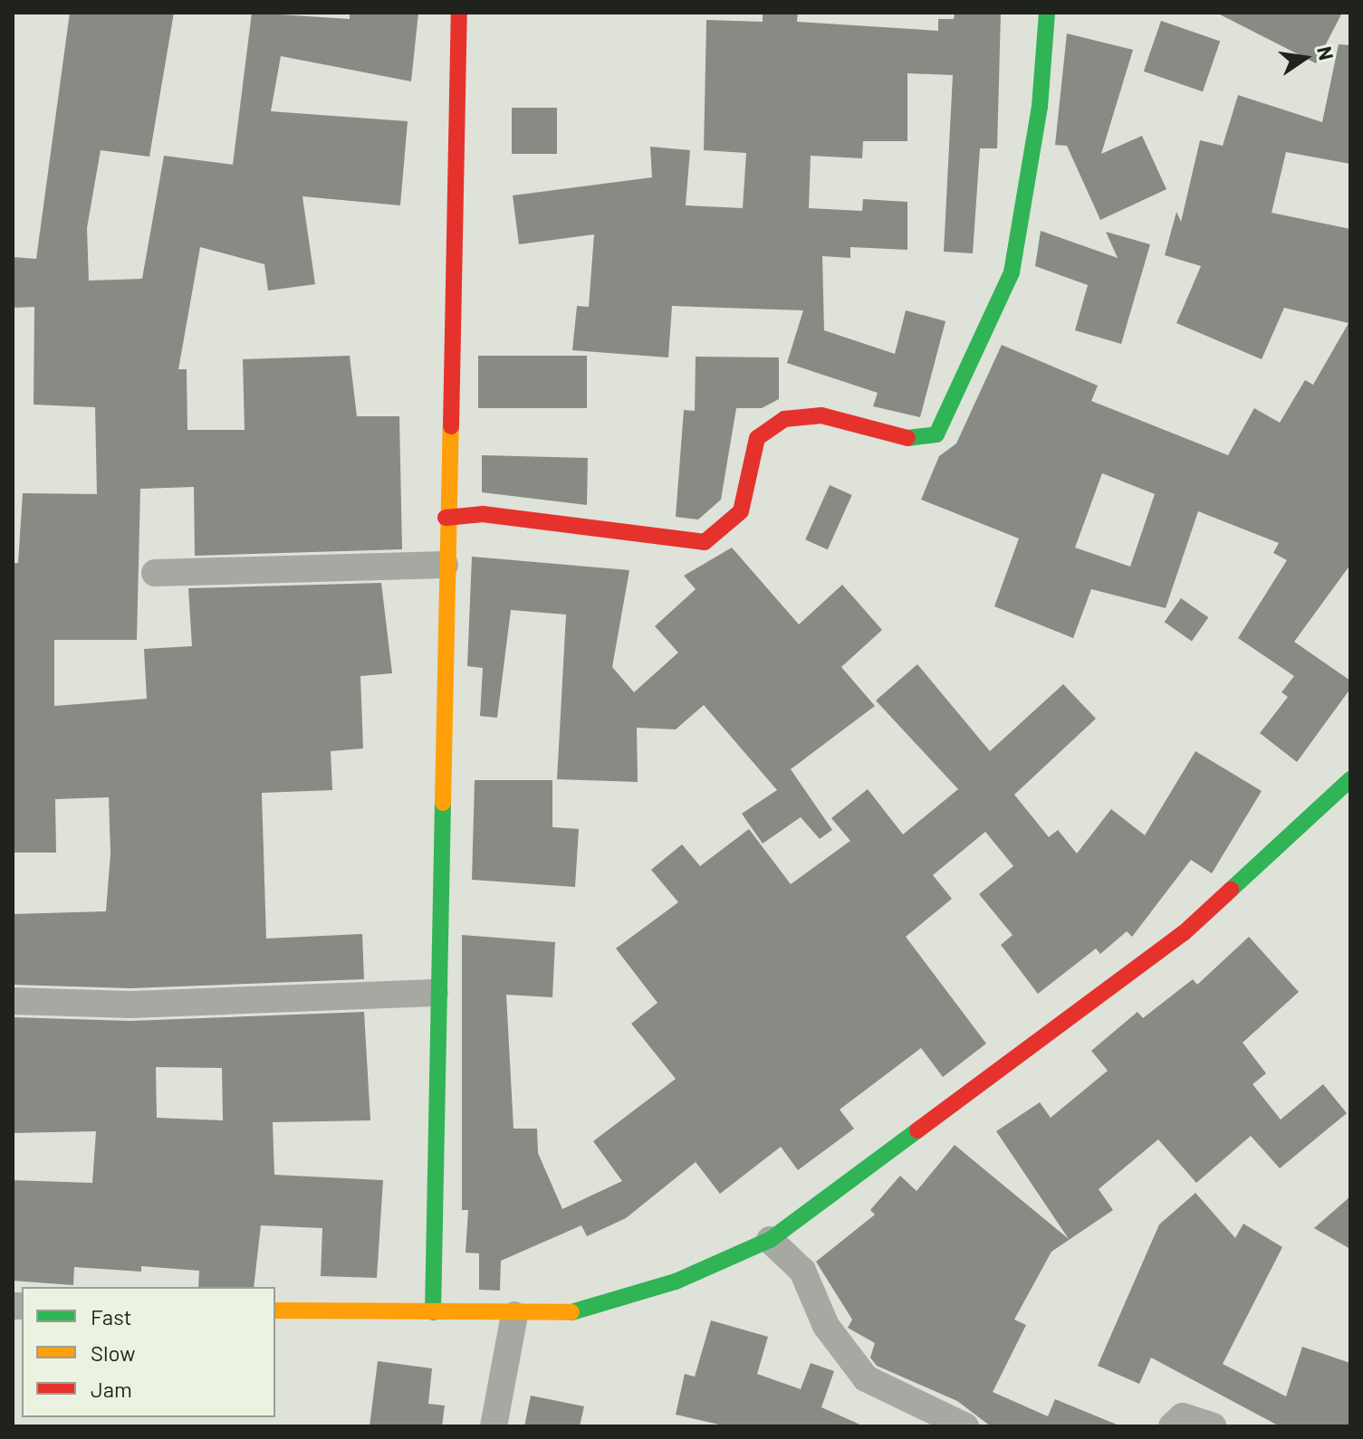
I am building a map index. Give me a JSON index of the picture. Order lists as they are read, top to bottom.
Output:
{
  "legend": ["Fast", "Slow", "Jam"],
  "north": "right"
}
